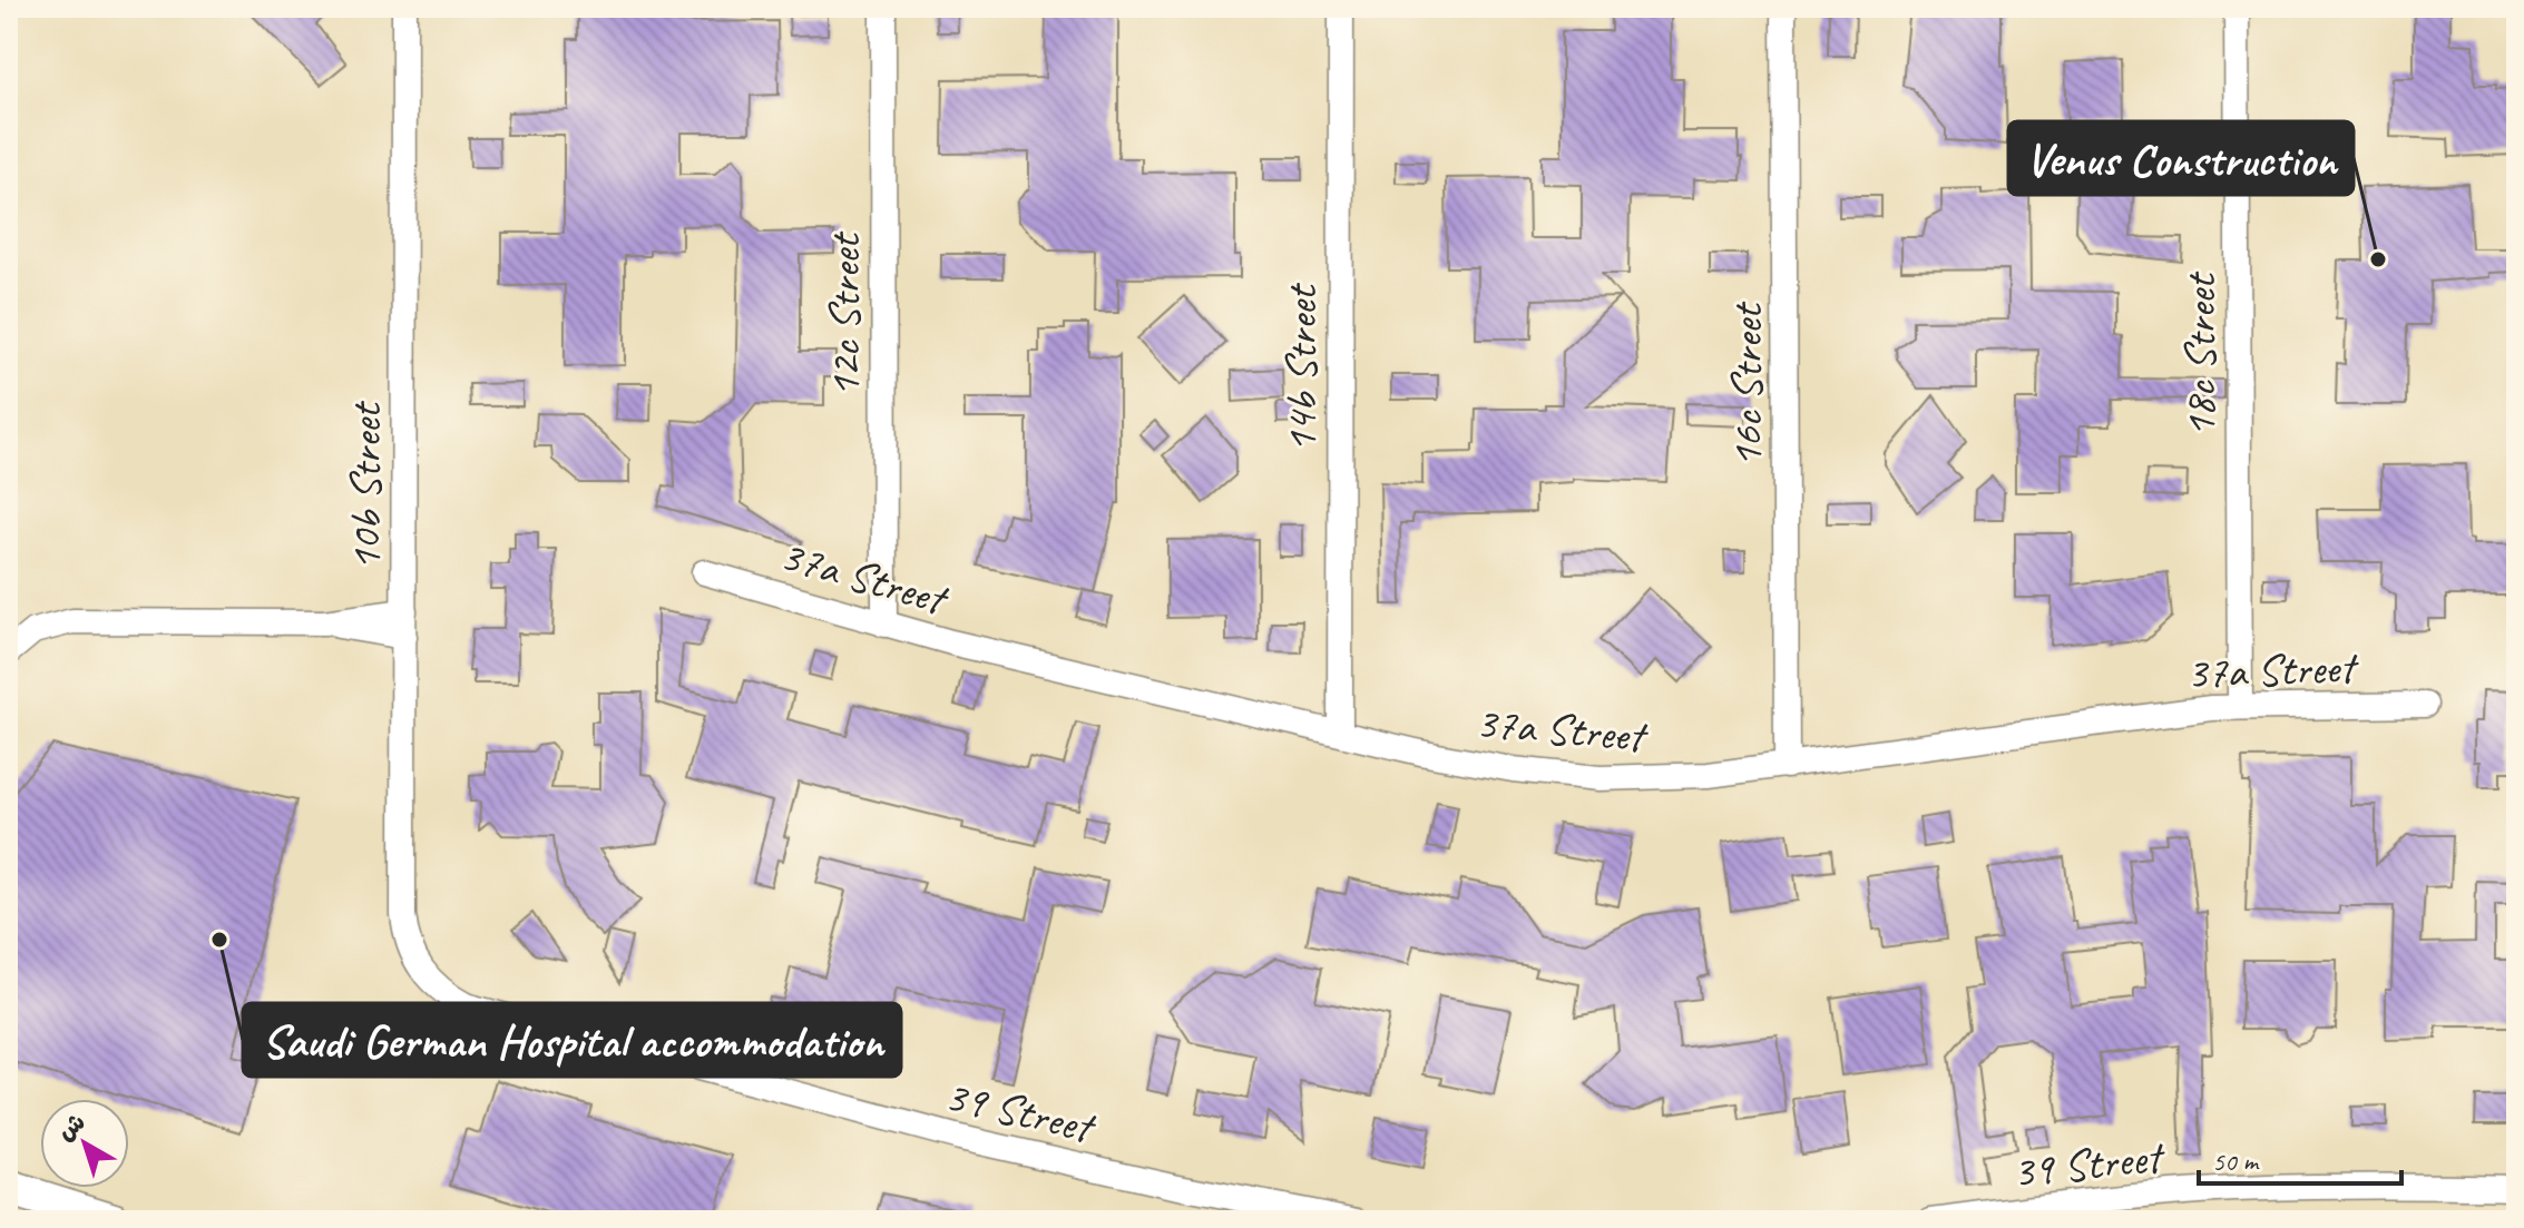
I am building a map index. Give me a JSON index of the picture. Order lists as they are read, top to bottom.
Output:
{
  "streets": {
    "street": [
      "12c Street",
      "18c Street",
      "14b Street",
      "16c Street",
      "10b Street",
      "37a Street",
      "39 Street"
    ]
  },
  "crossings": [
    ["12c Street", "37a Street"],
    ["18c Street", "37a Street"],
    ["14b Street", "37a Street"],
    ["16c Street", "37a Street"],
    ["10b Street", "39 Street"]
  ],
  "places": ["Venus Construction", "Saudi German Hospital accommodation"],
  "scale_bar": "50 m",
  "north": "top left"
}
